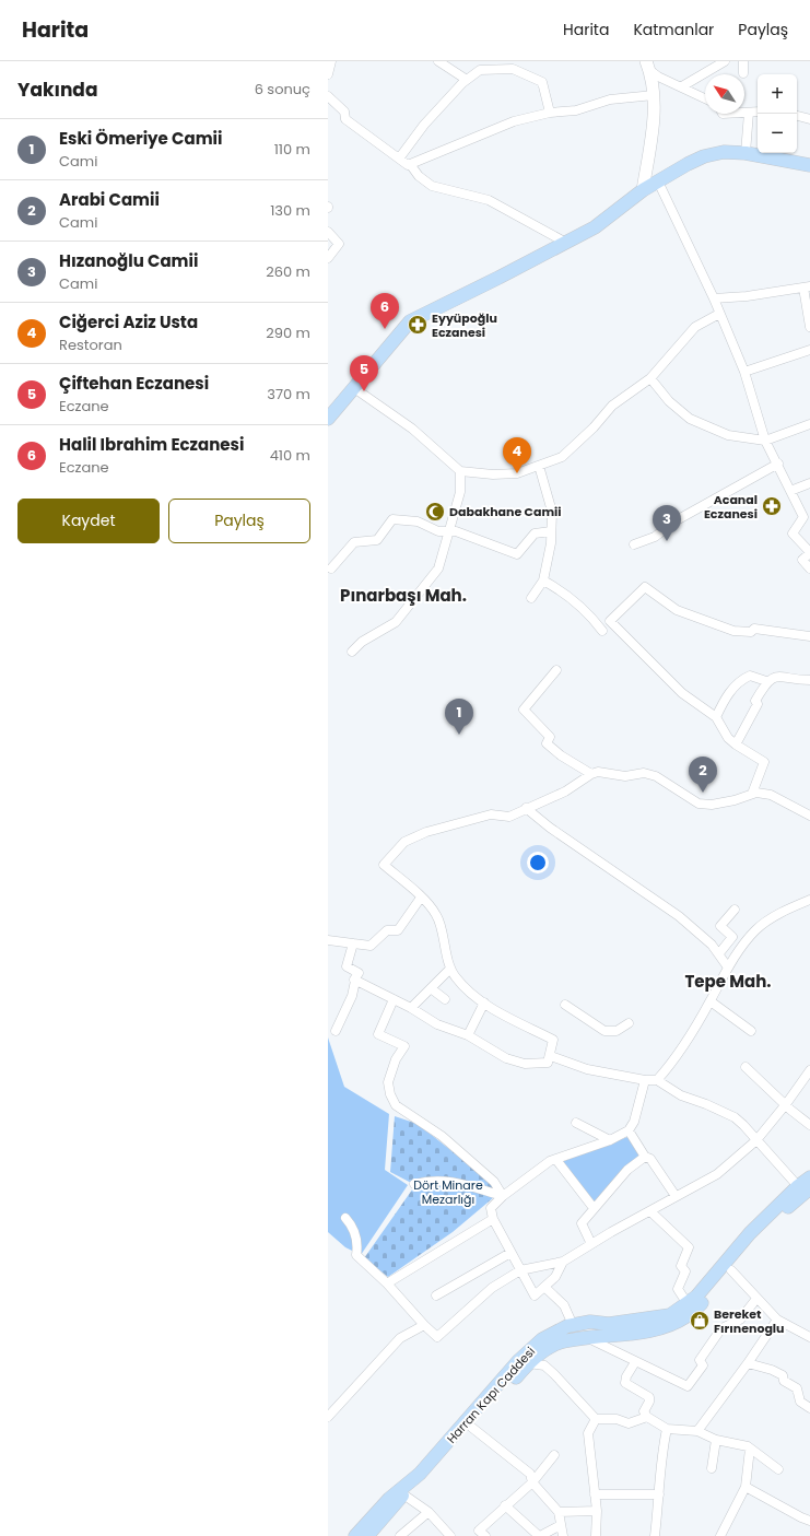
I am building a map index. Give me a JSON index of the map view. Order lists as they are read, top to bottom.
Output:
{
  "streets": {
    "main road": ["Harran Kapı Caddesi"]
  },
  "districts": ["Pınarbaşı Mah.", "Tepe Mah."],
  "parks": ["Dört Minare Mezarlığı"],
  "places": {
    "pharmacy": ["Eyyüpoğlu Eczanesi", "Acanal Eczanesi"],
    "mosque": ["Dabakhane Camii"],
    "shop": ["Bereket Fırınenoglu"]
  },
  "north": "top left",
  "page": {
    "header": "Harita",
    "nav": ["Harita", "Katmanlar", "Paylaş"],
    "heading": ["Yakında", "6 sonuç"],
    "map_buttons": ["+", "−"],
    "list": [
      {
        "mark": "1",
        "name": "Eski Ömeriye Camii",
        "note": "Cami",
        "value": "110 m"
      },
      {
        "mark": "2",
        "name": "Arabi Camii",
        "note": "Cami",
        "value": "130 m"
      },
      {
        "mark": "3",
        "name": "Hızanoğlu Camii",
        "note": "Cami",
        "value": "260 m"
      },
      {
        "mark": "4",
        "name": "Ciğerci Aziz Usta",
        "note": "Restoran",
        "value": "290 m"
      },
      {
        "mark": "5",
        "name": "Çiftehan Eczanesi",
        "note": "Eczane",
        "value": "370 m"
      },
      {
        "mark": "6",
        "name": "Halil Ibrahim Eczanesi",
        "note": "Eczane",
        "value": "410 m"
      }
    ],
    "pins": [
      "6",
      "5",
      "4",
      "3",
      "1",
      "2"
    ],
    "buttons": ["Kaydet", "Paylaş"]
  }
}
